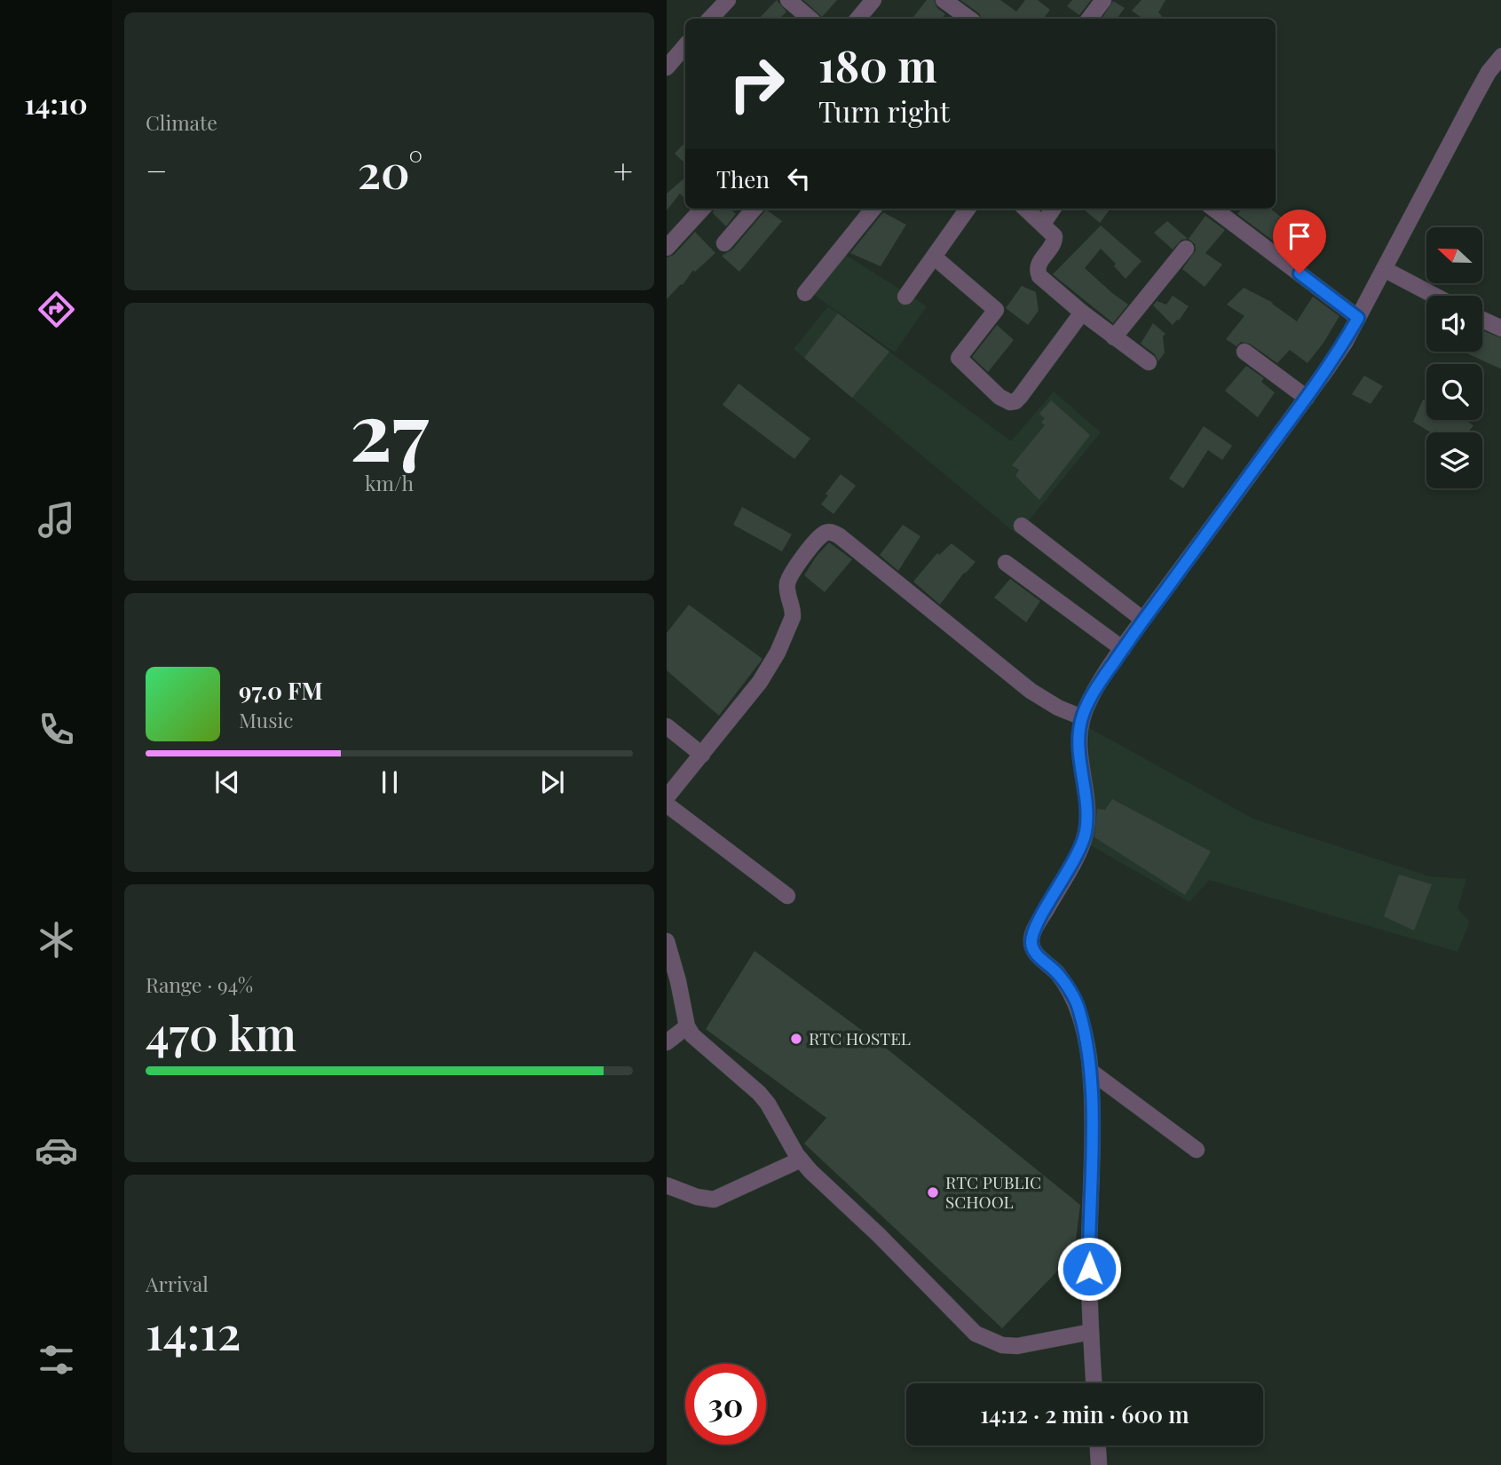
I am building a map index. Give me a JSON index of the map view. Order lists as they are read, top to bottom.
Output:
{
  "places": ["RTC HOSTEL", "RTC PUBLIC SCHOOL"],
  "north": "left",
  "page": {
    "tabs": "14:10",
    "tile": [
      "Climate",
      ["27", "km/h"],
      ["Range · 94%", "470 km"],
      ["Arrival", "14:12"]
    ],
    "turn": ["180 m", "Turn right"],
    "heat": ["−", "20°", "+"],
    "then": "Then",
    "song": ["97.0 FM", "Music"],
    "limit": "30",
    "trip": "14:12 · 2 min · 600 m"
  }
}
